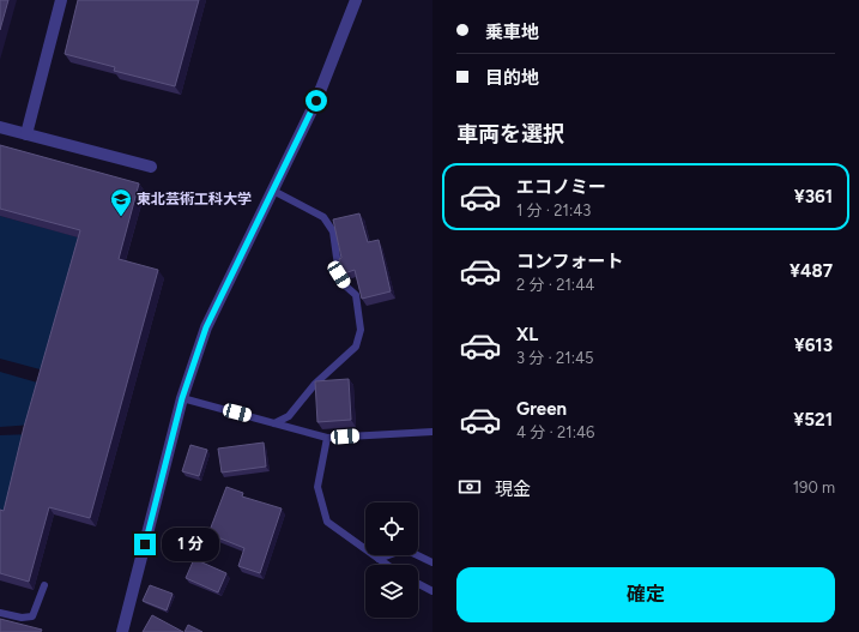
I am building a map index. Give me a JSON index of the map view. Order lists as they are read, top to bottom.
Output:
{
  "places": {
    "school or university": ["東北芸術工科大学"]
  },
  "page": {
    "banner": ["乗車地", "目的地"],
    "heading": "車両を選択",
    "list": [
      {
        "name": "エコノミー",
        "note": "1 分 · 21:43",
        "value": "¥361"
      },
      {
        "name": "コンフォート",
        "note": "2 分 · 21:44",
        "value": "¥487"
      },
      {
        "name": "XL",
        "note": "3 分 · 21:45",
        "value": "¥613"
      },
      {
        "name": "Green",
        "note": "4 分 · 21:46",
        "value": "¥521"
      }
    ],
    "pay": ["現金", "190 m"],
    "bubble": "1 分",
    "buttons": "確定"
  }
}
